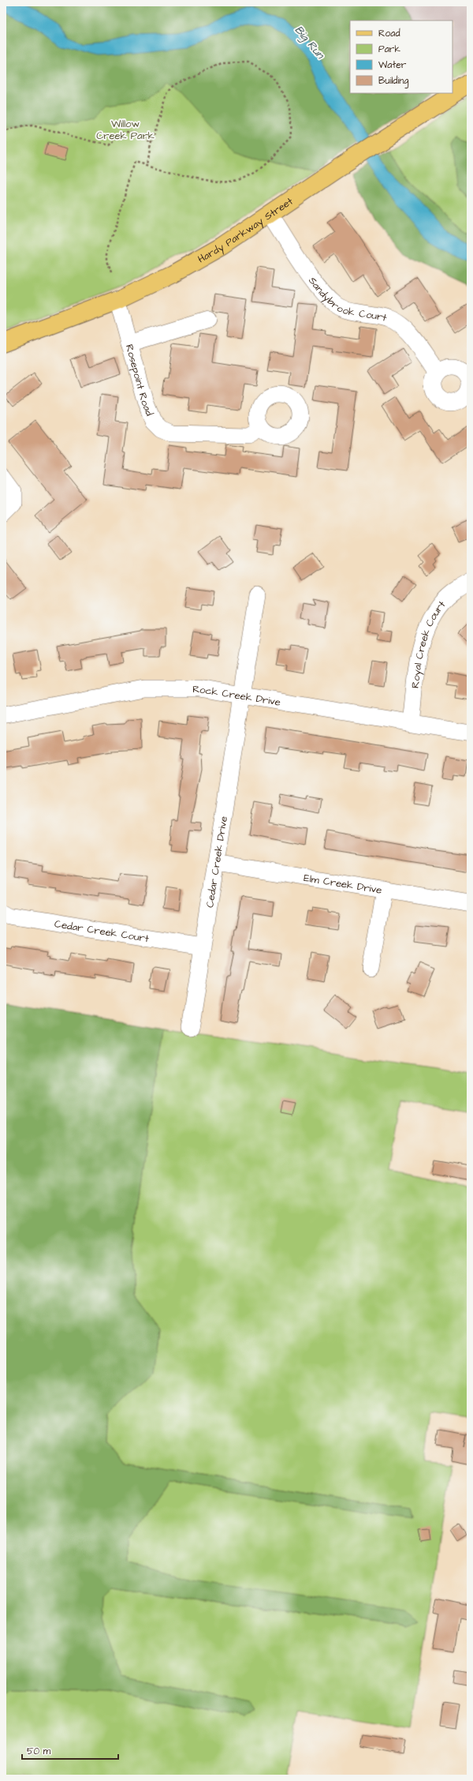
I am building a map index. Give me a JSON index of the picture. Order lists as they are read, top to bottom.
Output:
{
  "streets": {
    "main road": ["Hardy Parkway Street"],
    "street": [
      "Sandybrook Court",
      "Rosepoint Road",
      "Royal Creek Court",
      "Rock Creek Drive",
      "Cedar Creek Drive",
      "Elm Creek Drive",
      "Cedar Creek Court"
    ]
  },
  "crossings": [
    ["Hardy Parkway Street", "Sandybrook Court"],
    ["Hardy Parkway Street", "Rosepoint Road"],
    ["Royal Creek Court", "Rock Creek Drive"],
    ["Rock Creek Drive", "Cedar Creek Drive"],
    ["Cedar Creek Drive", "Elm Creek Drive"],
    ["Cedar Creek Drive", "Cedar Creek Court"]
  ],
  "water": ["Big Run"],
  "parks": ["Willow Creek Park"],
  "legend": [
    "Road",
    "Park",
    "Water",
    "Building"
  ],
  "scale_bar": "50 m"
}
